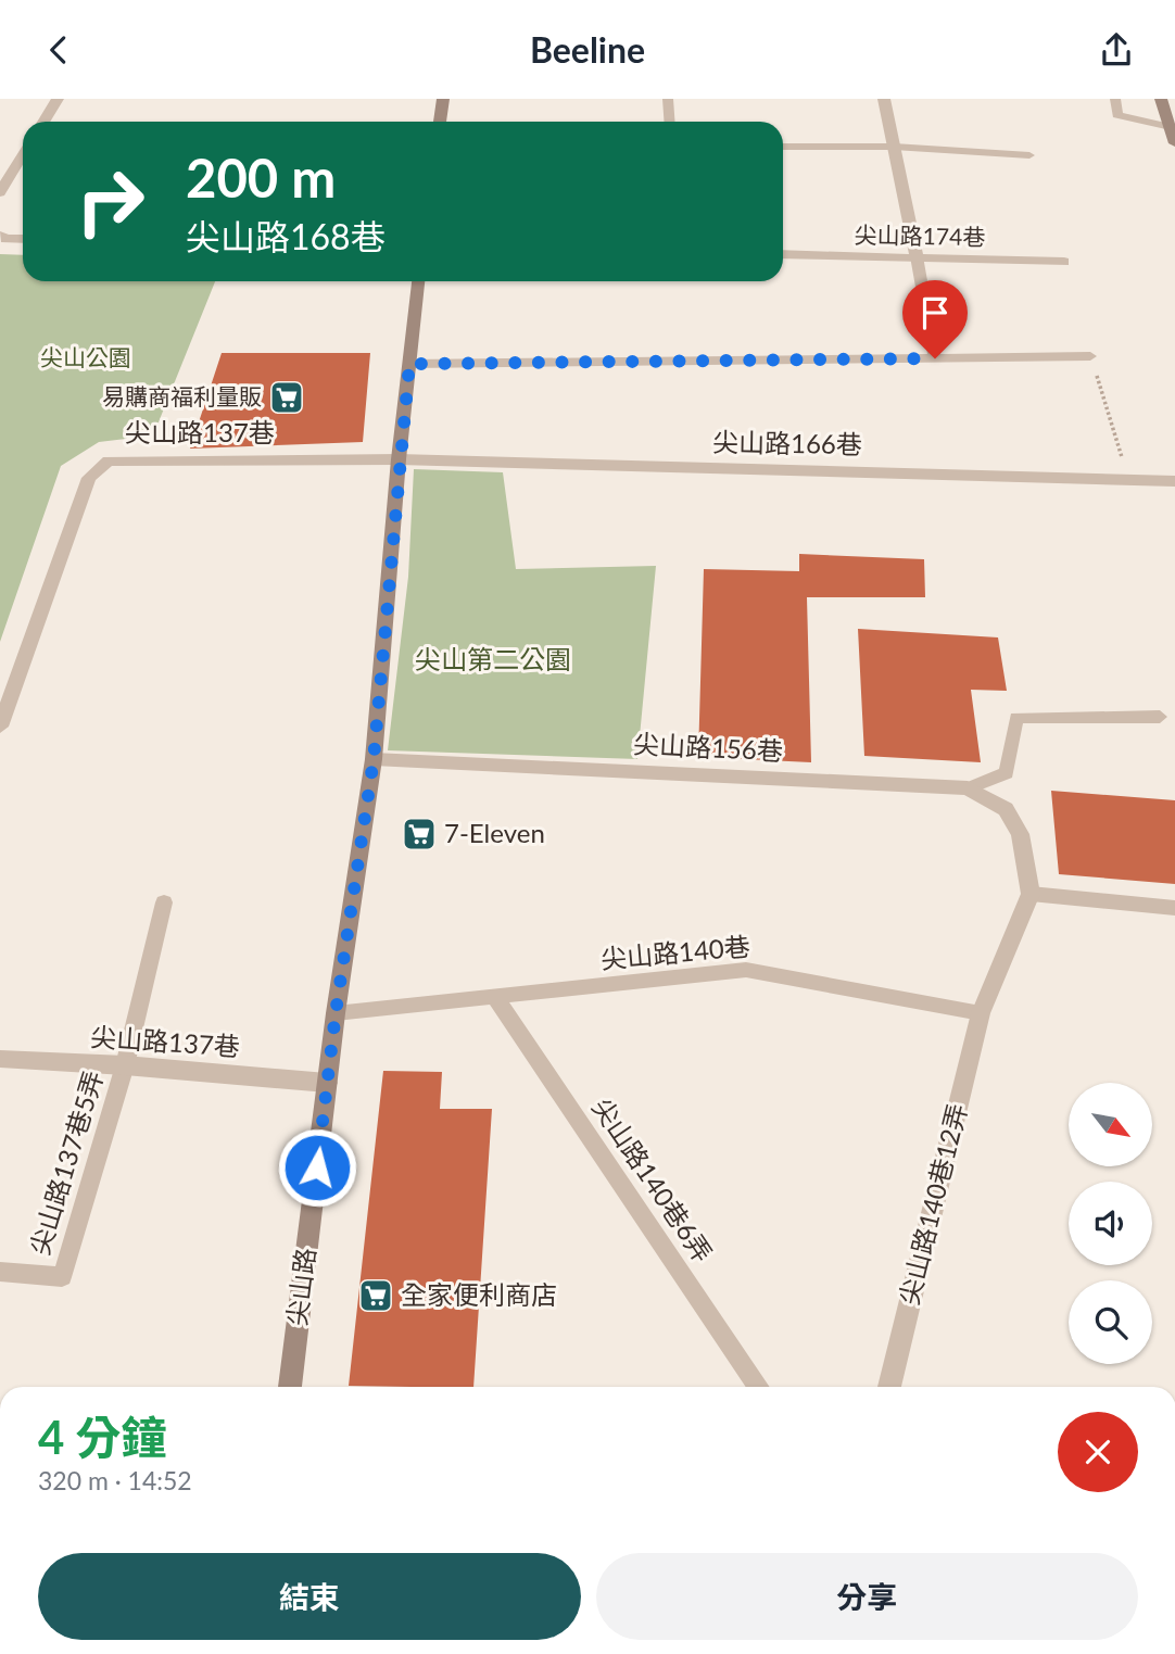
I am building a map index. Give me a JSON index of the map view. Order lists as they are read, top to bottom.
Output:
{
  "streets": {
    "street": [
      "尖山路174巷",
      "尖山路137巷",
      "尖山路166巷",
      "尖山路156巷",
      "尖山路140巷12弄",
      "尖山路"
    ],
    "lane": ["尖山路140巷", "尖山路137巷5弄", "尖山路140巷6弄"]
  },
  "crossings": [
    ["尖山路137巷", "尖山路166巷"],
    ["尖山路137巷", "尖山路137巷5弄"],
    ["尖山路137巷", "尖山路"],
    ["尖山路166巷", "尖山路"],
    ["尖山路156巷", "尖山路"],
    ["尖山路140巷", "尖山路140巷6弄"],
    ["尖山路140巷", "尖山路140巷12弄"],
    ["尖山路140巷", "尖山路"]
  ],
  "parks": ["尖山公園", "尖山第二公園"],
  "places": {
    "supermarket": ["易購商福利量販", "7-Eleven", "全家便利商店"]
  },
  "north": "bottom right",
  "page": {
    "header": "Beeline",
    "turn": ["200 m", "尖山路168巷"],
    "heading": ["4 分鐘", "320 m · 14:52"],
    "buttons": ["結束", "分享"]
  }
}
